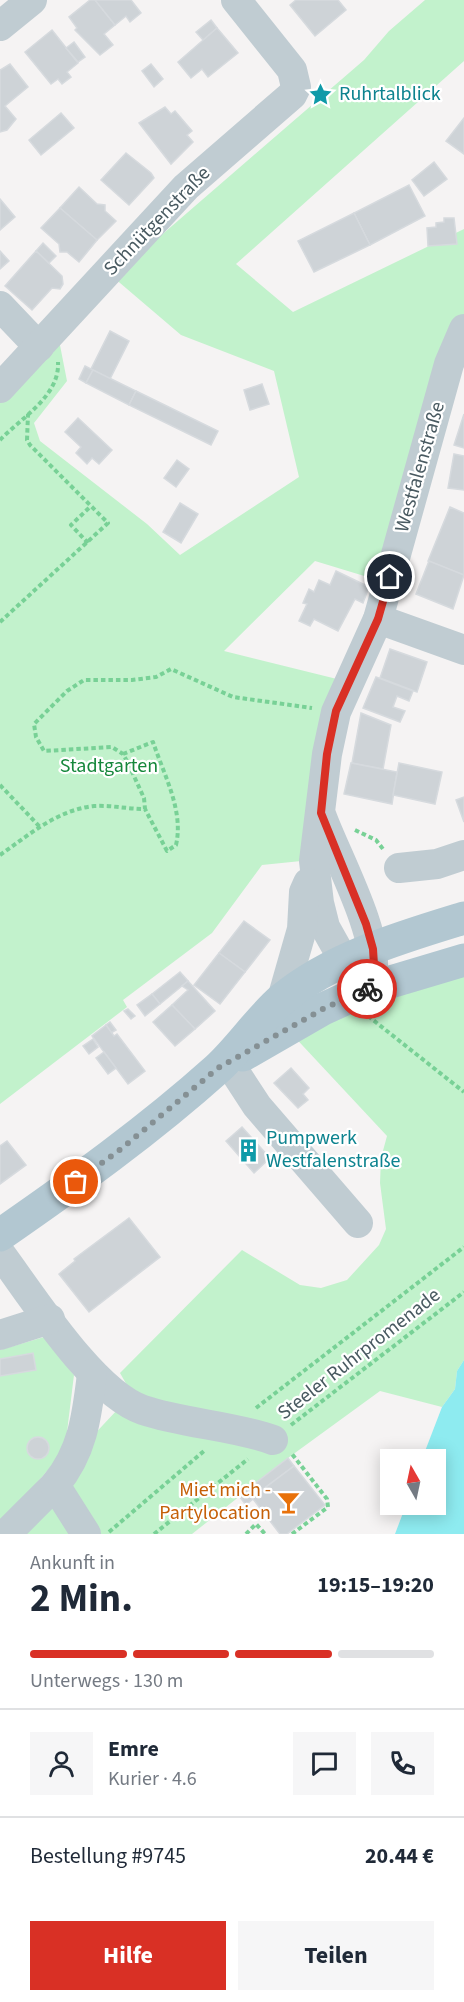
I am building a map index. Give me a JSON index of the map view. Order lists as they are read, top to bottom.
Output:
{
  "streets": {
    "street": ["Schnütgenstraße", "Westfalenstraße"],
    "path": ["Steeler Ruhrpromenade"]
  },
  "parks": ["Stadtgarten"],
  "places": {
    "place": ["Ruhrtalblick"],
    "building": ["Pumpwerk Westfalenstraße"],
    "bar": ["Miet mich - Partylocation"]
  },
  "north": "top",
  "page": {
    "heading": ["2 Min.", "Ankunft in", "19:15–19:20"],
    "panel": [
      "Emre",
      "Kurier · 4.6",
      "Bestellung #9745",
      "20.44 €"
    ],
    "bar": "Unterwegs · 130 m",
    "buttons": ["Hilfe", "Teilen"]
  }
}
